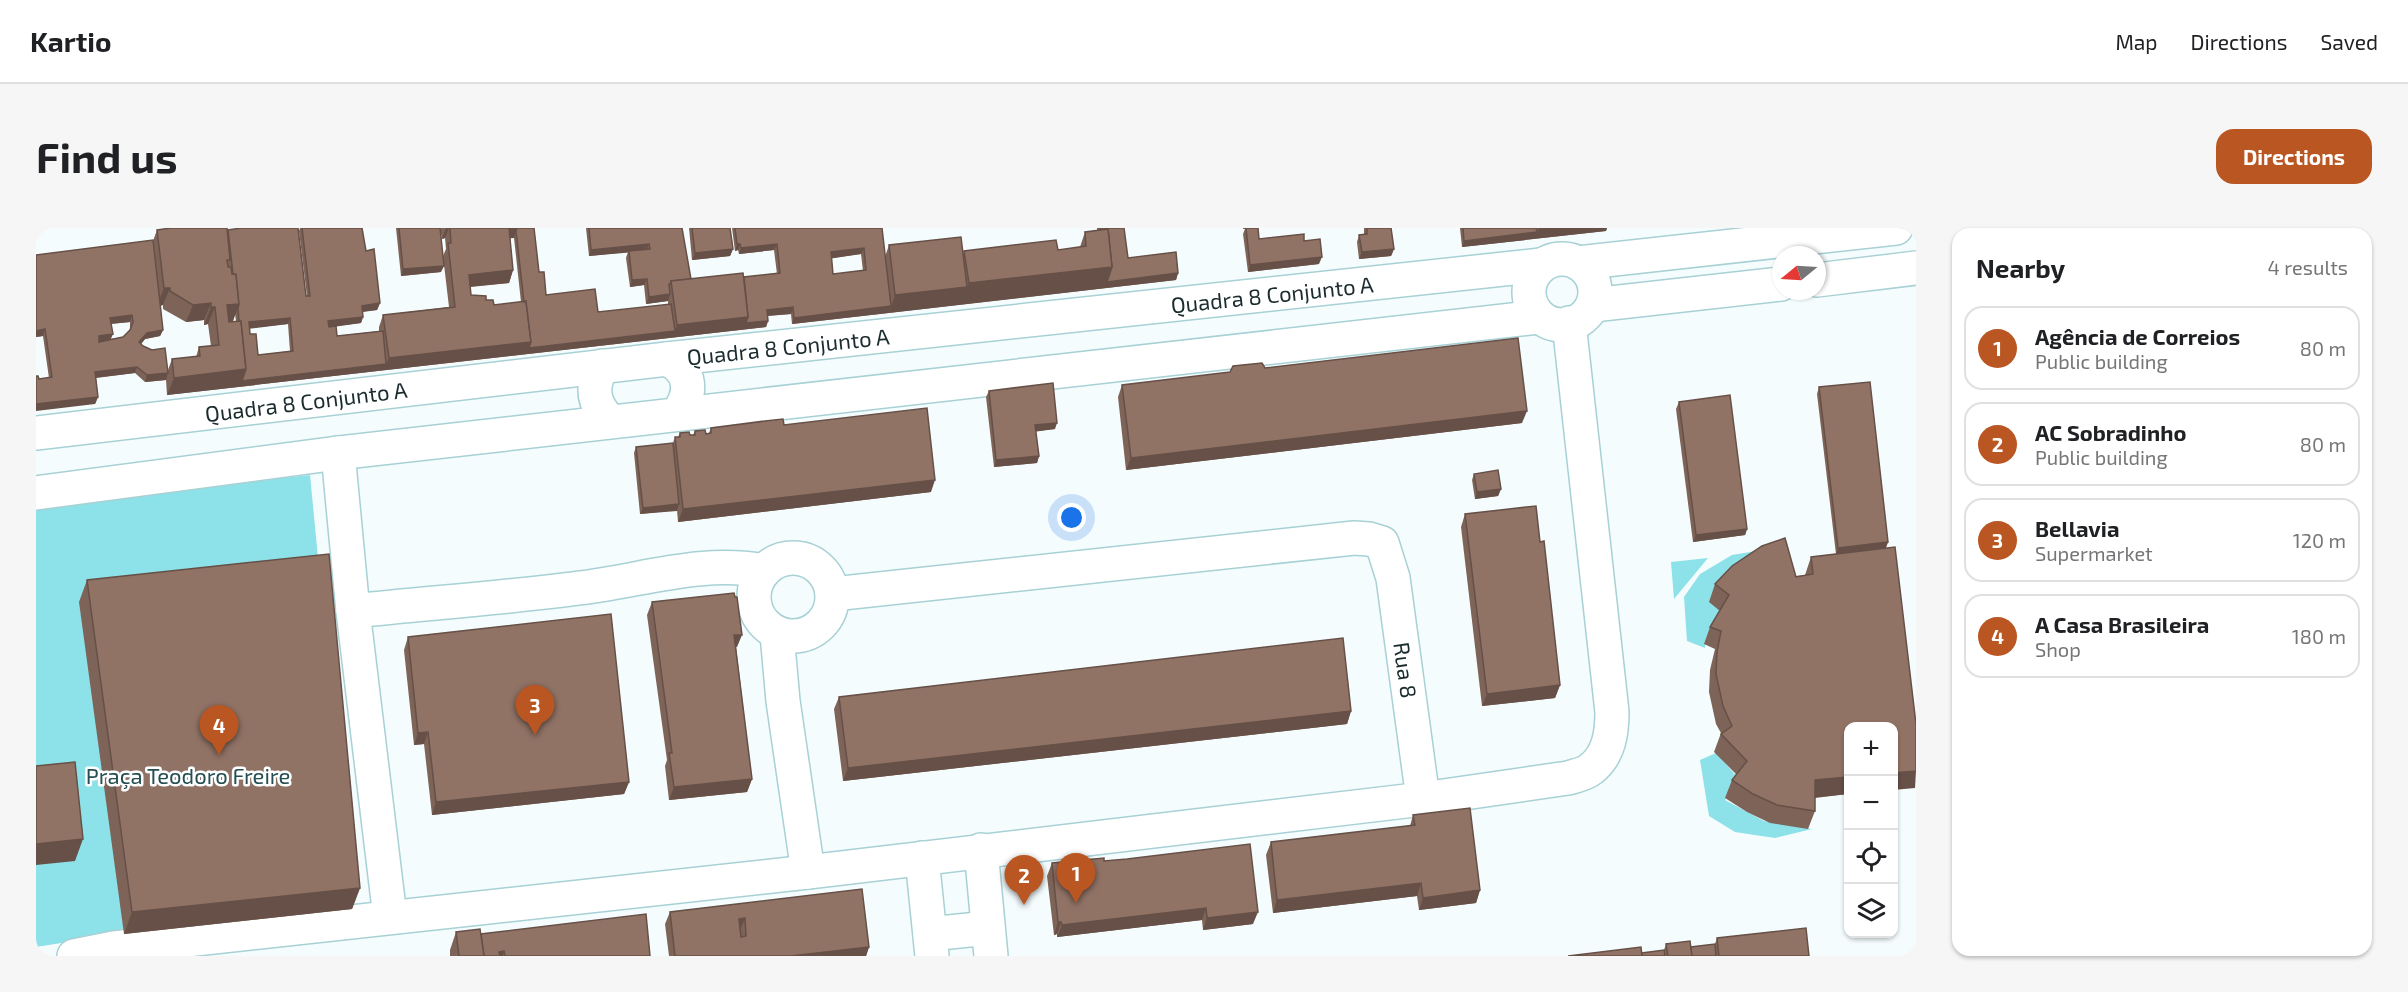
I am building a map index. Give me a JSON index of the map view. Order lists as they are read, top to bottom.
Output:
{
  "streets": {
    "street": ["Quadra 8 Conjunto A", "Rua 8"]
  },
  "parks": ["Praça Teodoro Freire"],
  "north": "left",
  "page": {
    "header": "Kartio",
    "nav": ["Map", "Directions", "Saved"],
    "buttons": "Directions",
    "title": "Find us",
    "heading": ["Nearby", "4 results"],
    "list": [
      {
        "mark": "1",
        "name": "Agência de Correios",
        "note": "Public building",
        "value": "80 m"
      },
      {
        "mark": "2",
        "name": "AC Sobradinho",
        "note": "Public building",
        "value": "80 m"
      },
      {
        "mark": "3",
        "name": "Bellavia",
        "note": "Supermarket",
        "value": "120 m"
      },
      {
        "mark": "4",
        "name": "A Casa Brasileira",
        "note": "Shop",
        "value": "180 m"
      }
    ],
    "pins": [
      "3",
      "4",
      "1",
      "2"
    ],
    "map_buttons": ["+", "−"]
  }
}
